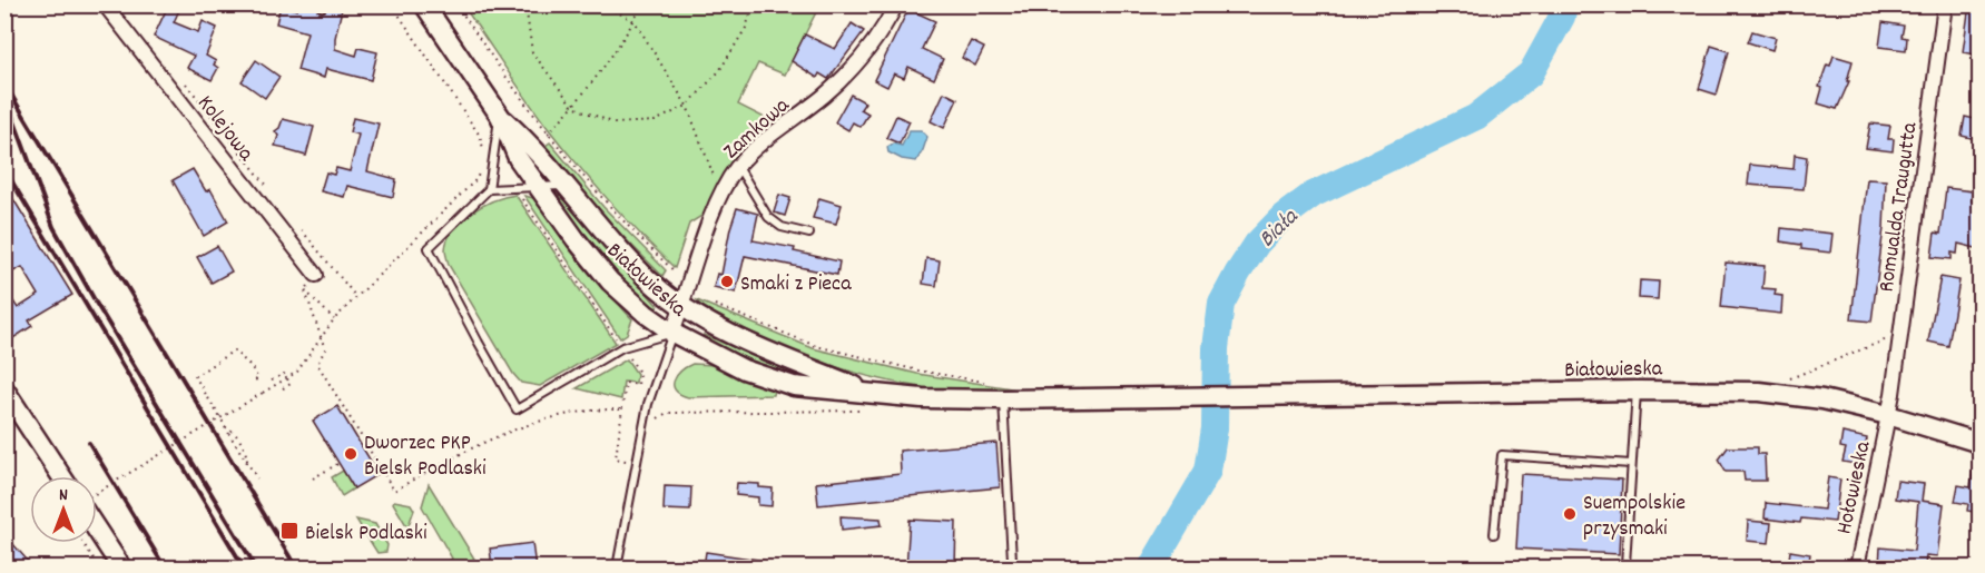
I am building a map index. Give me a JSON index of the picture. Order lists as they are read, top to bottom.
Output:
{
  "streets": {
    "main road": ["Białowieska"],
    "street": [
      "Kolejowa",
      "Zamkowa",
      "Romualda Traugutta",
      "Hołowieska"
    ]
  },
  "crossings": [
    ["Zamkowa", "Białowieska"],
    ["Romualda Traugutta", "Białowieska"],
    ["Romualda Traugutta", "Hołowieska"],
    ["Białowieska", "Hołowieska"]
  ],
  "water": ["Biała"],
  "places": {
    "other": ["Smaki z Pieca", "Dworzec PKP Bielsk Podlaski", "Suempolskie przysmaki"],
    "transit": ["Bielsk Podlaski"]
  },
  "north": "top"
}
